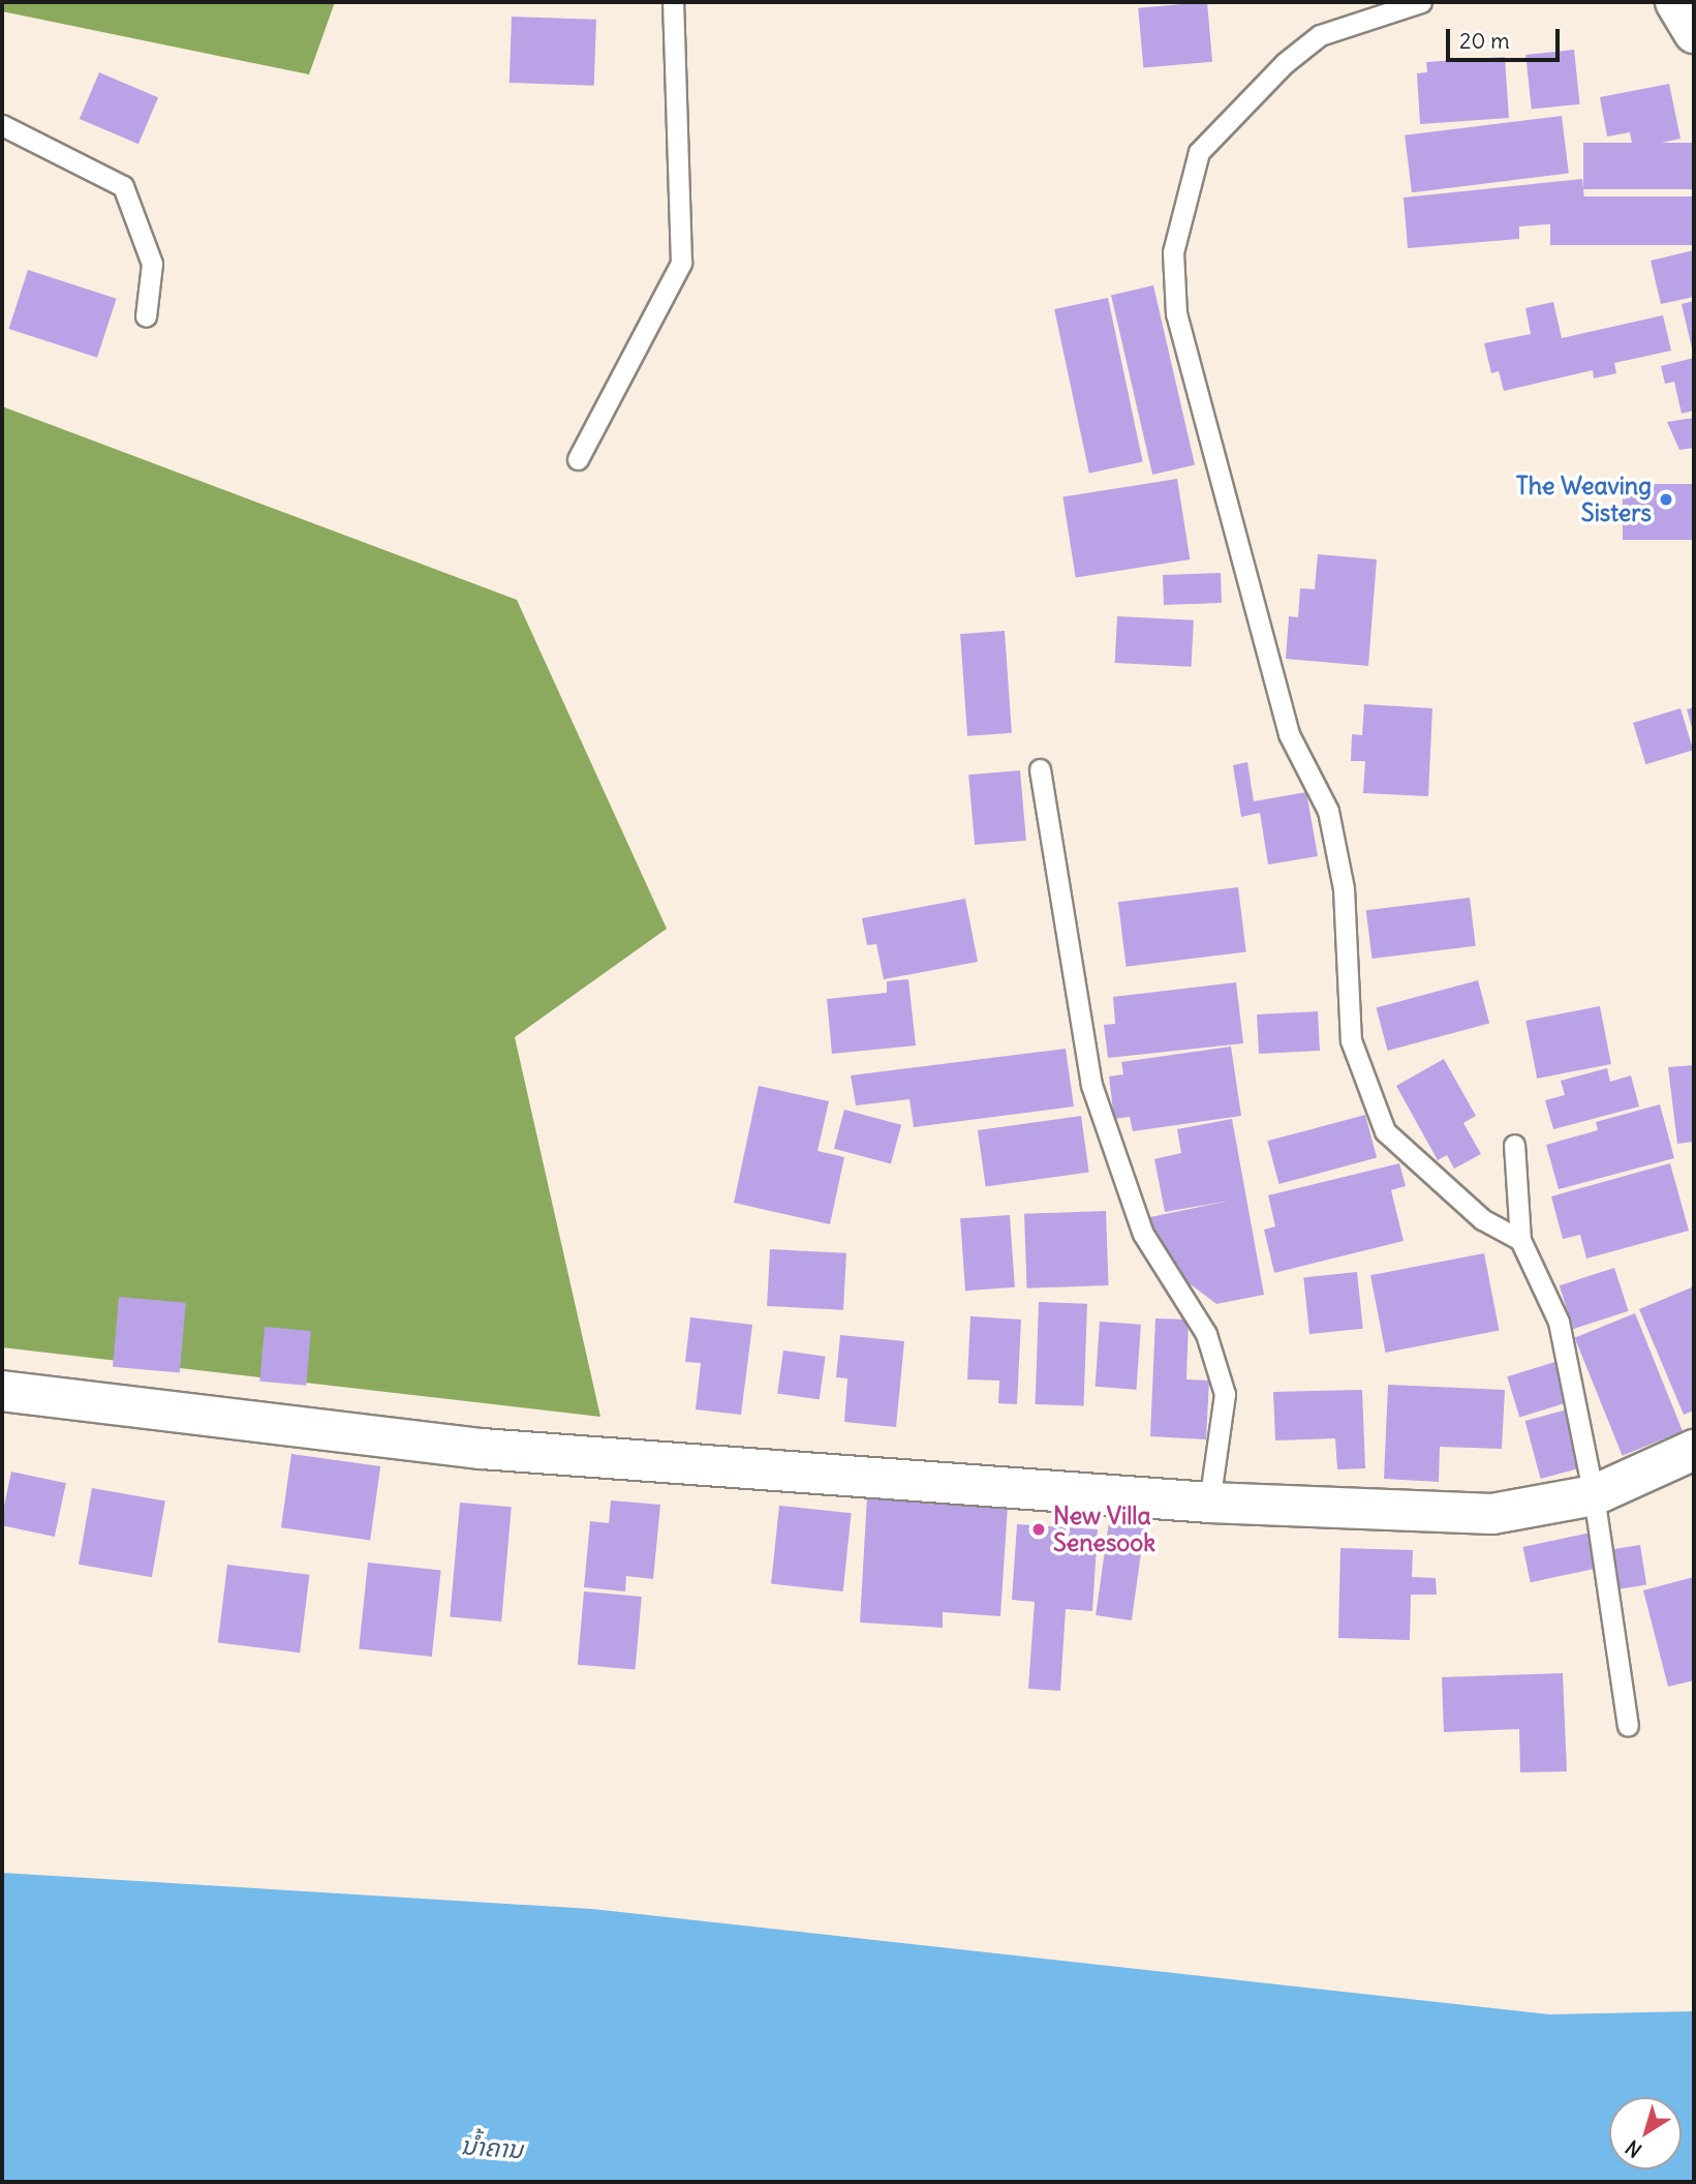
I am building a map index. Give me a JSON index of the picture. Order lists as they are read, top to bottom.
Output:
{
  "water": ["ນ້ຳຄານ"],
  "places": ["The Weaving Sisters", "New Villa Senesook"],
  "scale_bar": "20 m",
  "north": "bottom left"
}
